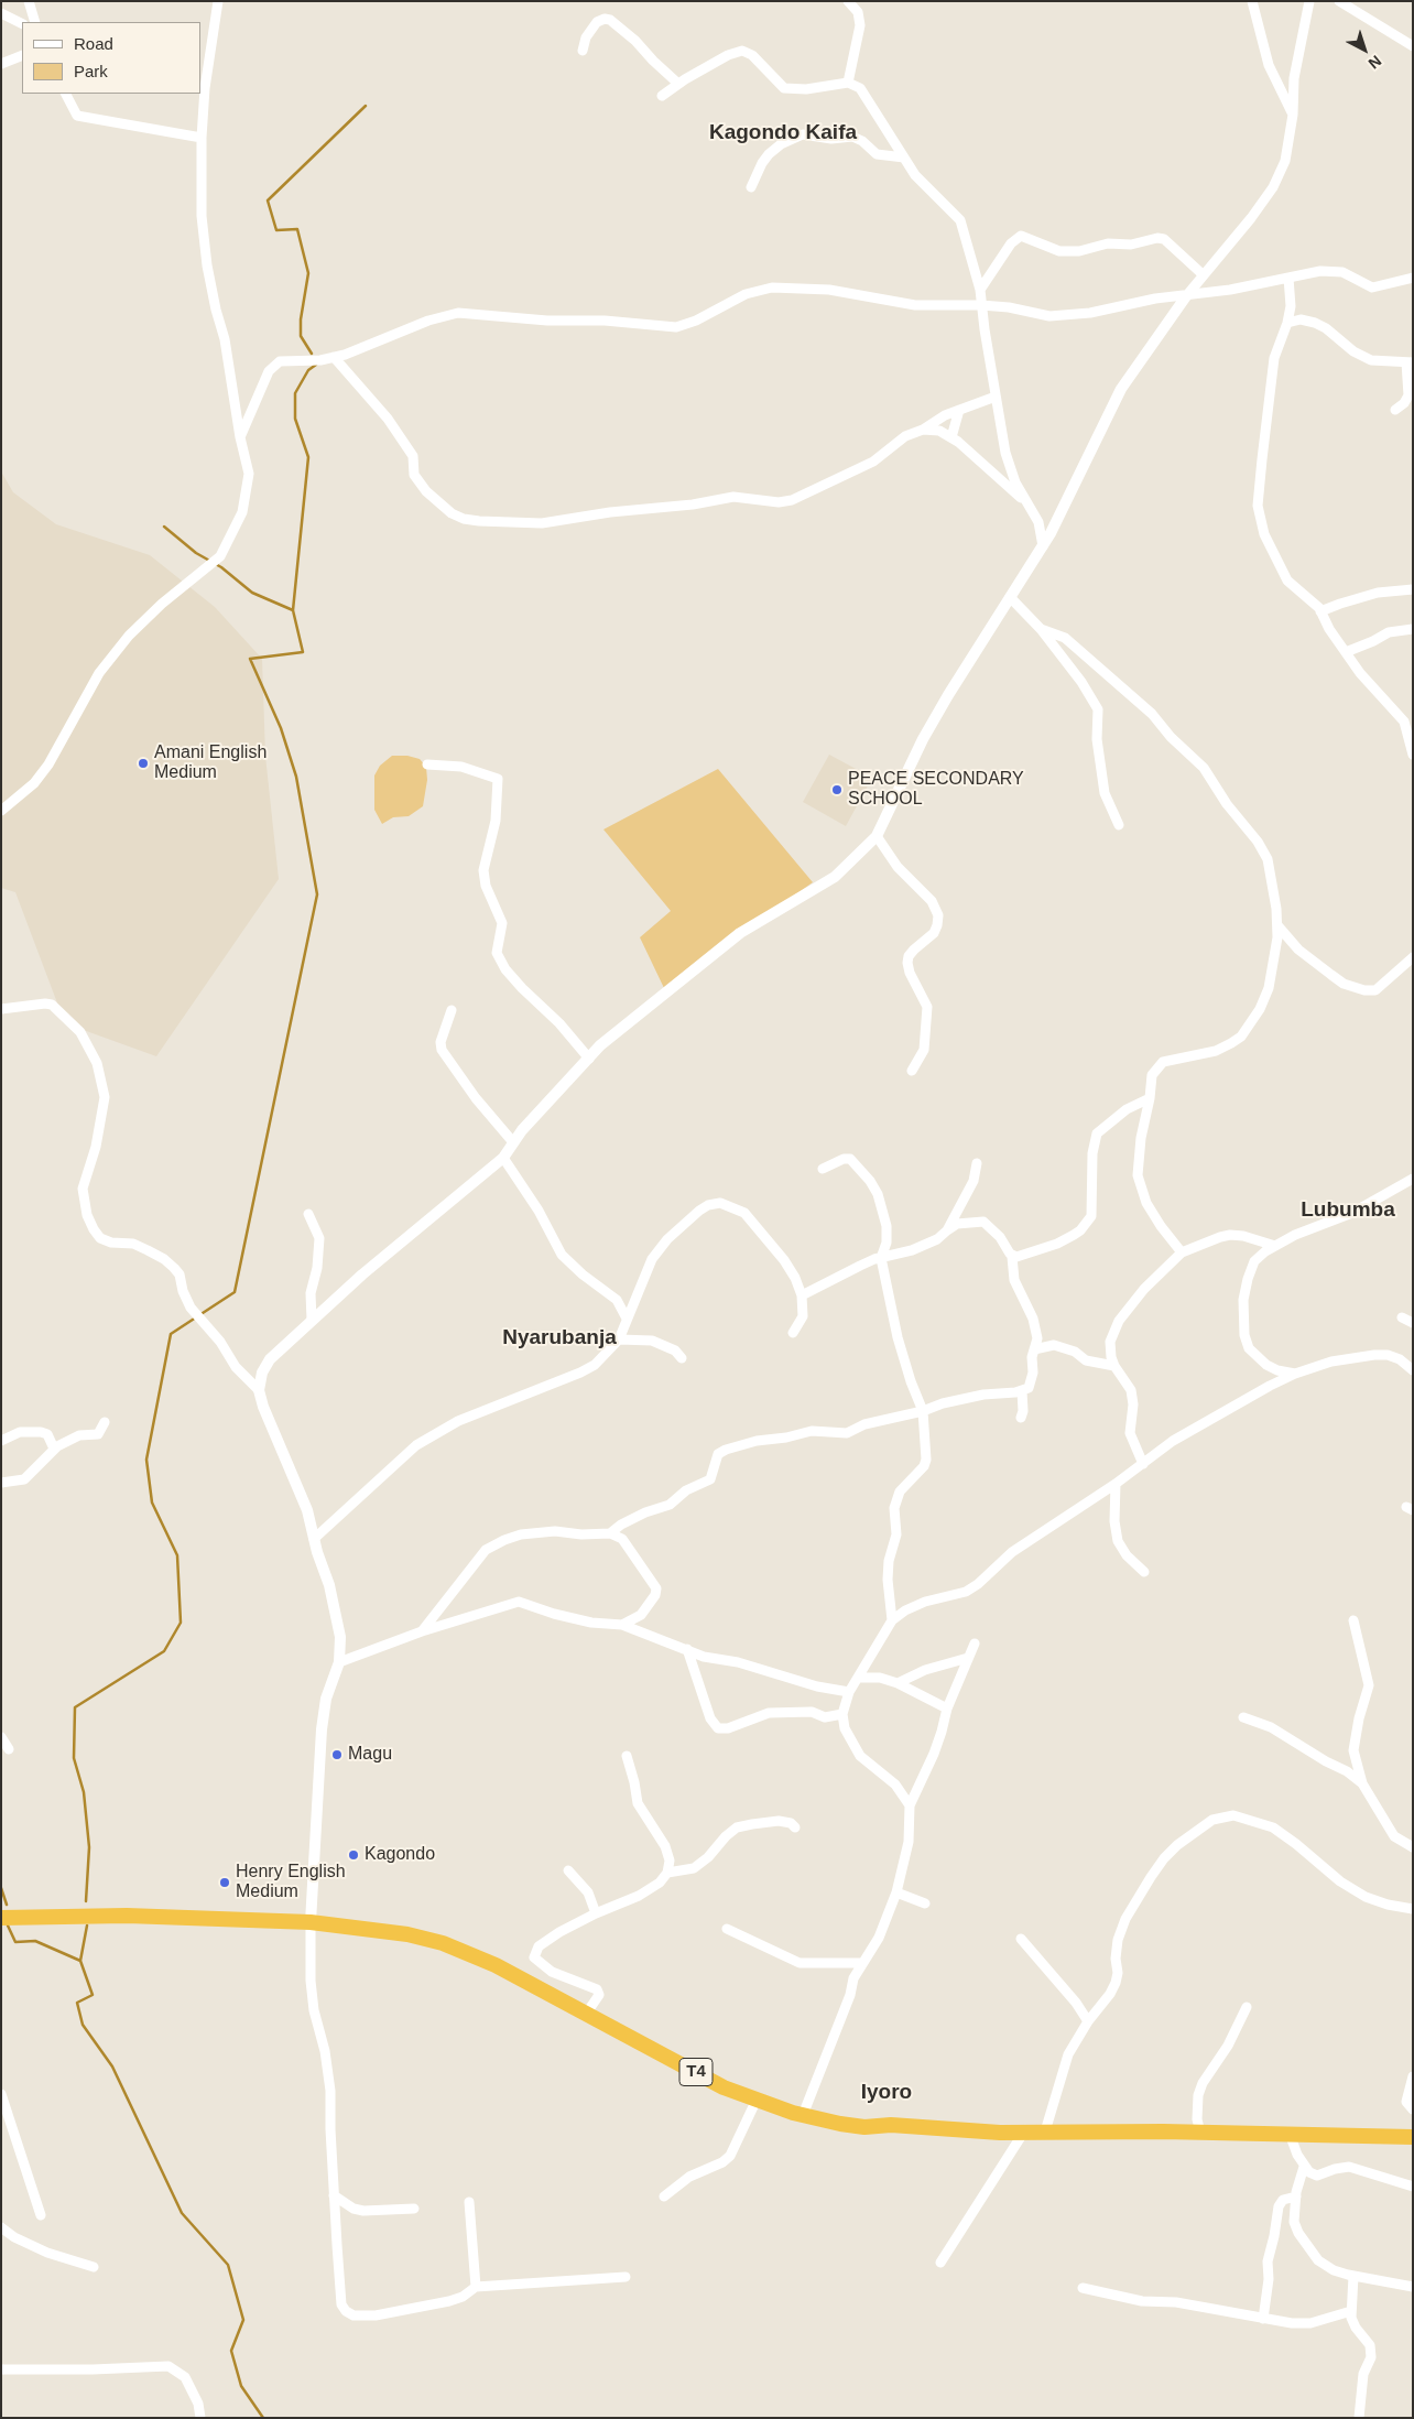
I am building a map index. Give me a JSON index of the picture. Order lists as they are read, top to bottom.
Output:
{
  "streets": {
    "highway": ["T4"]
  },
  "districts": [
    "Kagondo Kaifa",
    "Lubumba",
    "Nyarubanja",
    "Iyoro"
  ],
  "places": [
    "Amani English Medium",
    "PEACE SECONDARY SCHOOL",
    "Magu",
    "Kagondo",
    "Henry English Medium"
  ],
  "legend": ["Road", "Park"],
  "north": "bottom right"
}
